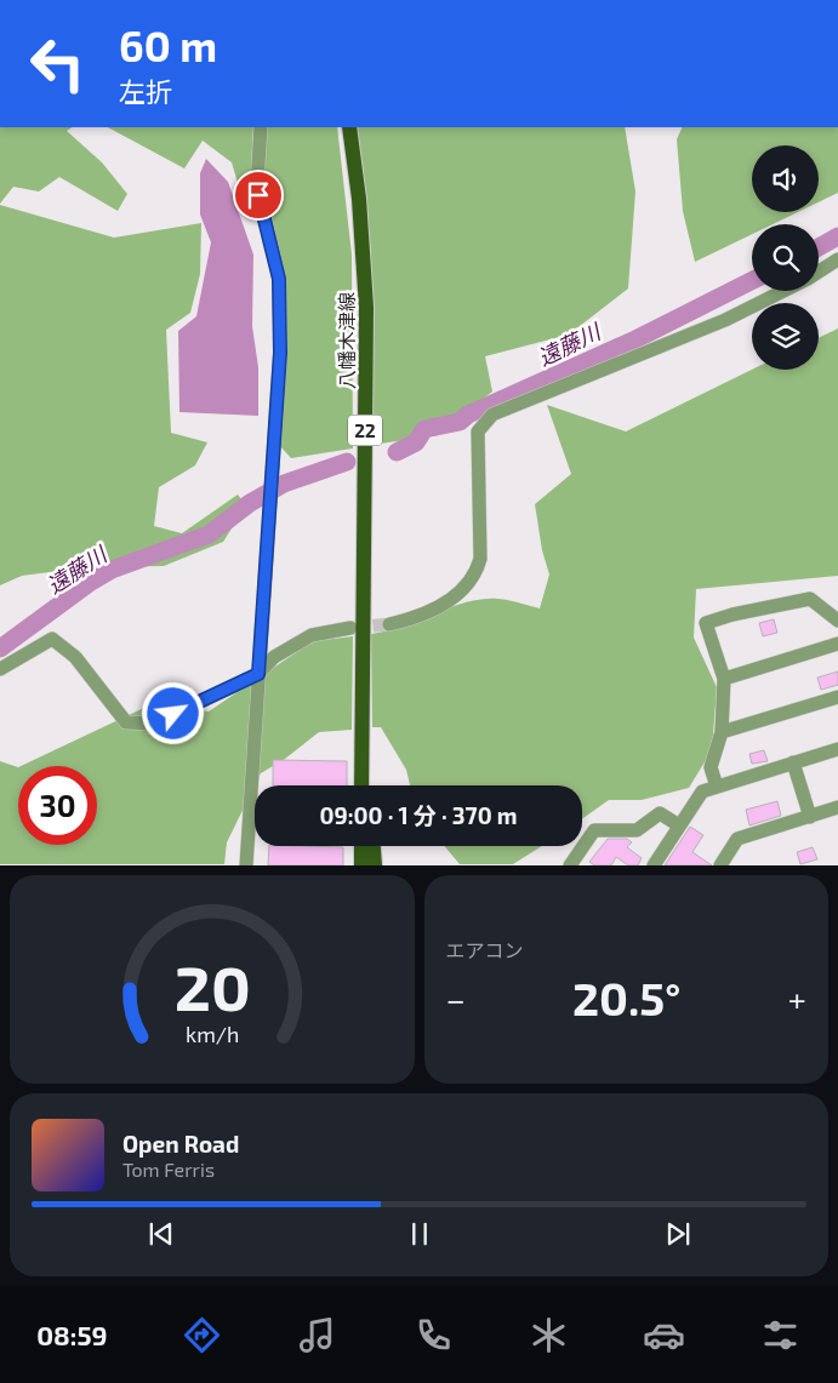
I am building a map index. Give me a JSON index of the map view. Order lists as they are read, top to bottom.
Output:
{
  "streets": {
    "main road": ["八幡木津線", "22"]
  },
  "water": ["遠藤川"],
  "page": {
    "turn": ["60 m", "左折"],
    "limit": "30",
    "trip": "09:00 · 1 分 · 370 m",
    "tile": "エアコン",
    "heat": ["−", "20.5°", "+"],
    "song": ["Open Road", "Tom Ferris"],
    "tabs": "08:59",
    "gauge": ["20", "km/h"]
  }
}
